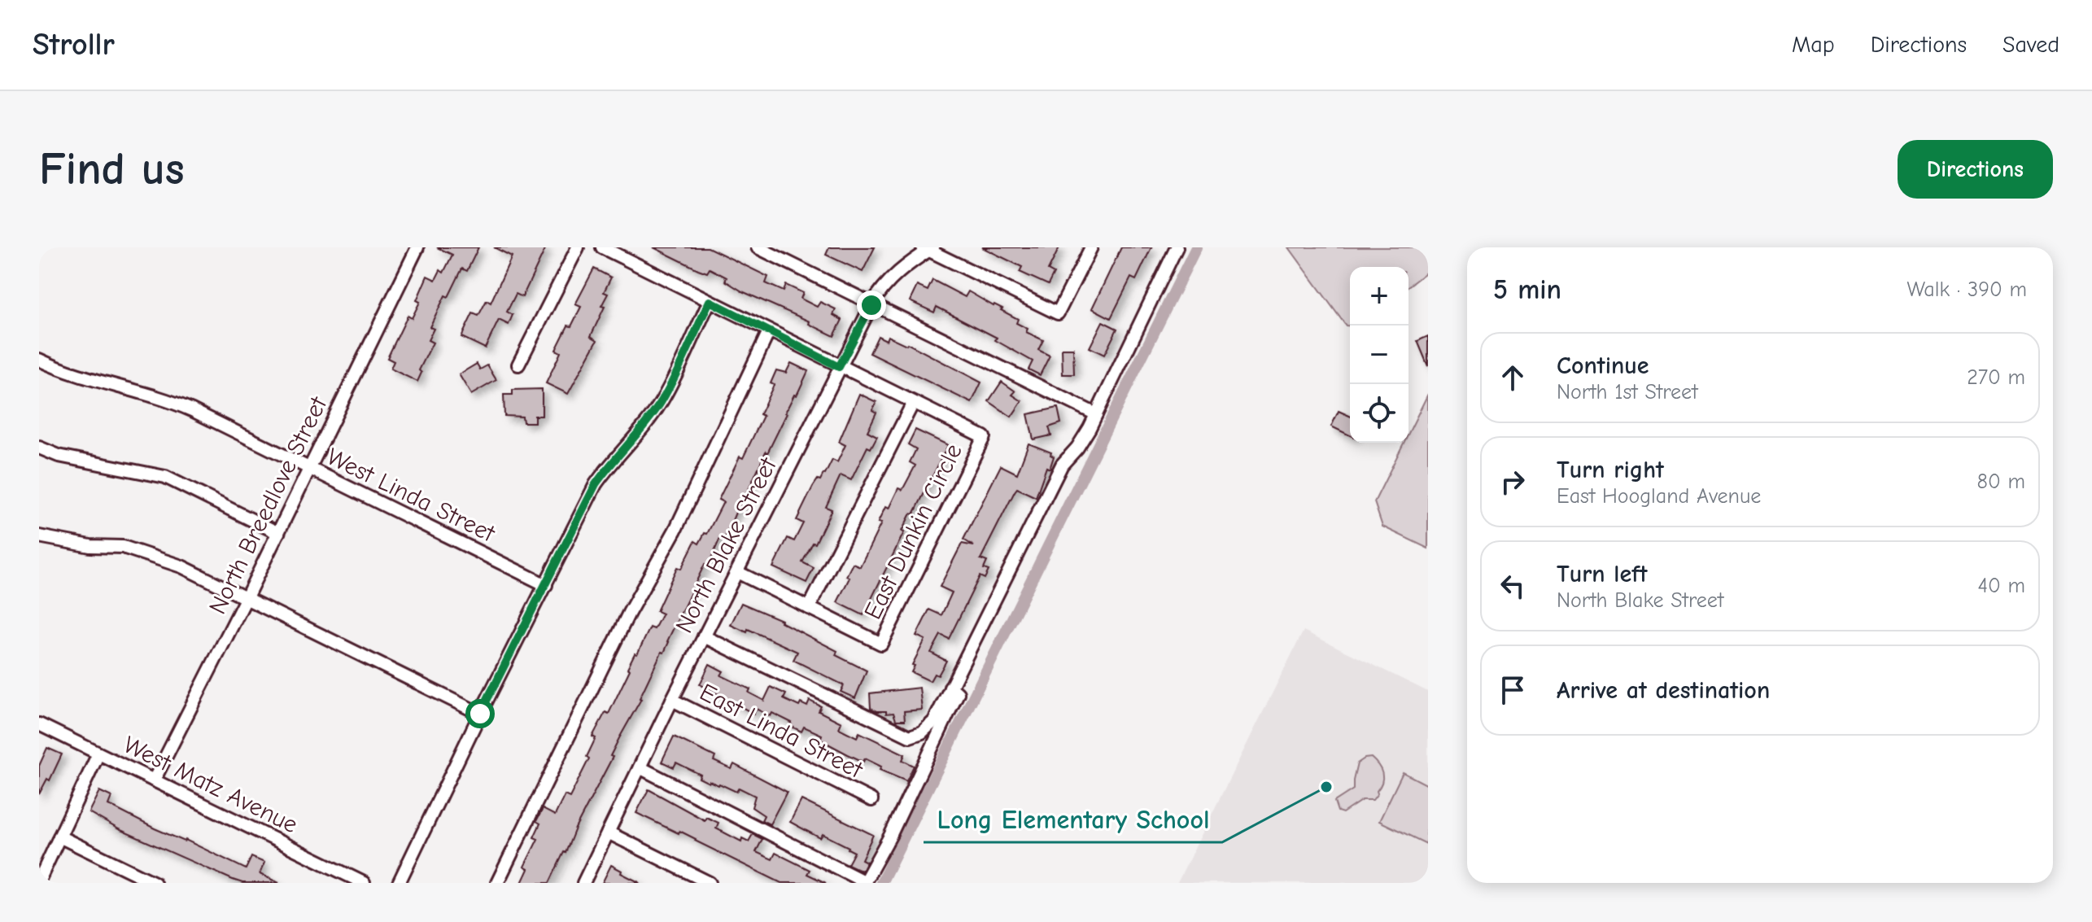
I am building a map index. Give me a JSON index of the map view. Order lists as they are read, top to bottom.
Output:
{
  "streets": {
    "street": [
      "West Linda Street",
      "North Breedlove Street",
      "East Dunkin Circle",
      "North Blake Street",
      "East Linda Street",
      "West Matz Avenue"
    ]
  },
  "crossings": [
    ["West Linda Street", "North Breedlove Street"],
    ["North Breedlove Street", "West Matz Avenue"],
    ["East Dunkin Circle", "North Blake Street"],
    ["North Blake Street", "East Linda Street"]
  ],
  "places": ["Long Elementary School"],
  "page": {
    "header": "Strollr",
    "nav": ["Map", "Directions", "Saved"],
    "buttons": "Directions",
    "title": "Find us",
    "heading": ["5 min", "Walk · 390 m"],
    "map_buttons": ["+", "−"],
    "list": [
      ["Continue", "North 1st Street", "270 m"],
      ["Turn right", "East Hoogland Avenue", "80 m"],
      ["Turn left", "North Blake Street", "40 m"],
      "Arrive at destination"
    ]
  }
}
